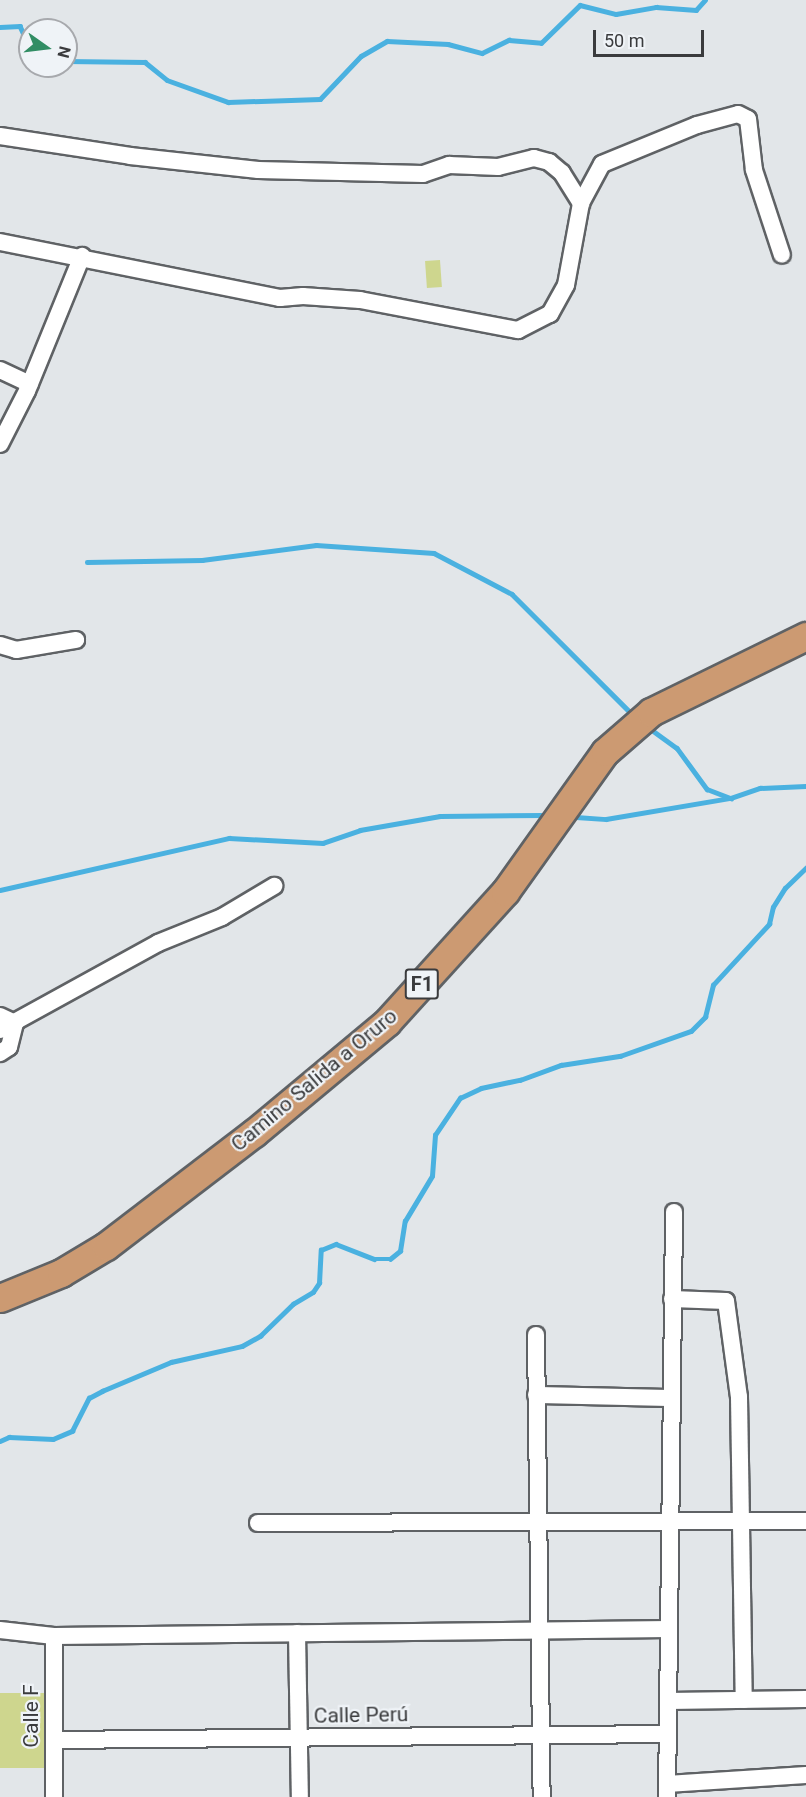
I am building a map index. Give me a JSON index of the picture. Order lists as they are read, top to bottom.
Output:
{
  "streets": {
    "highway": ["F1", "Camino Salida a Oruro"],
    "street": ["Calle Perú", "Calle F"]
  },
  "crossings": [
    ["Calle Perú", "Calle F"]
  ],
  "scale_bar": "50 m",
  "north": "right"
}
